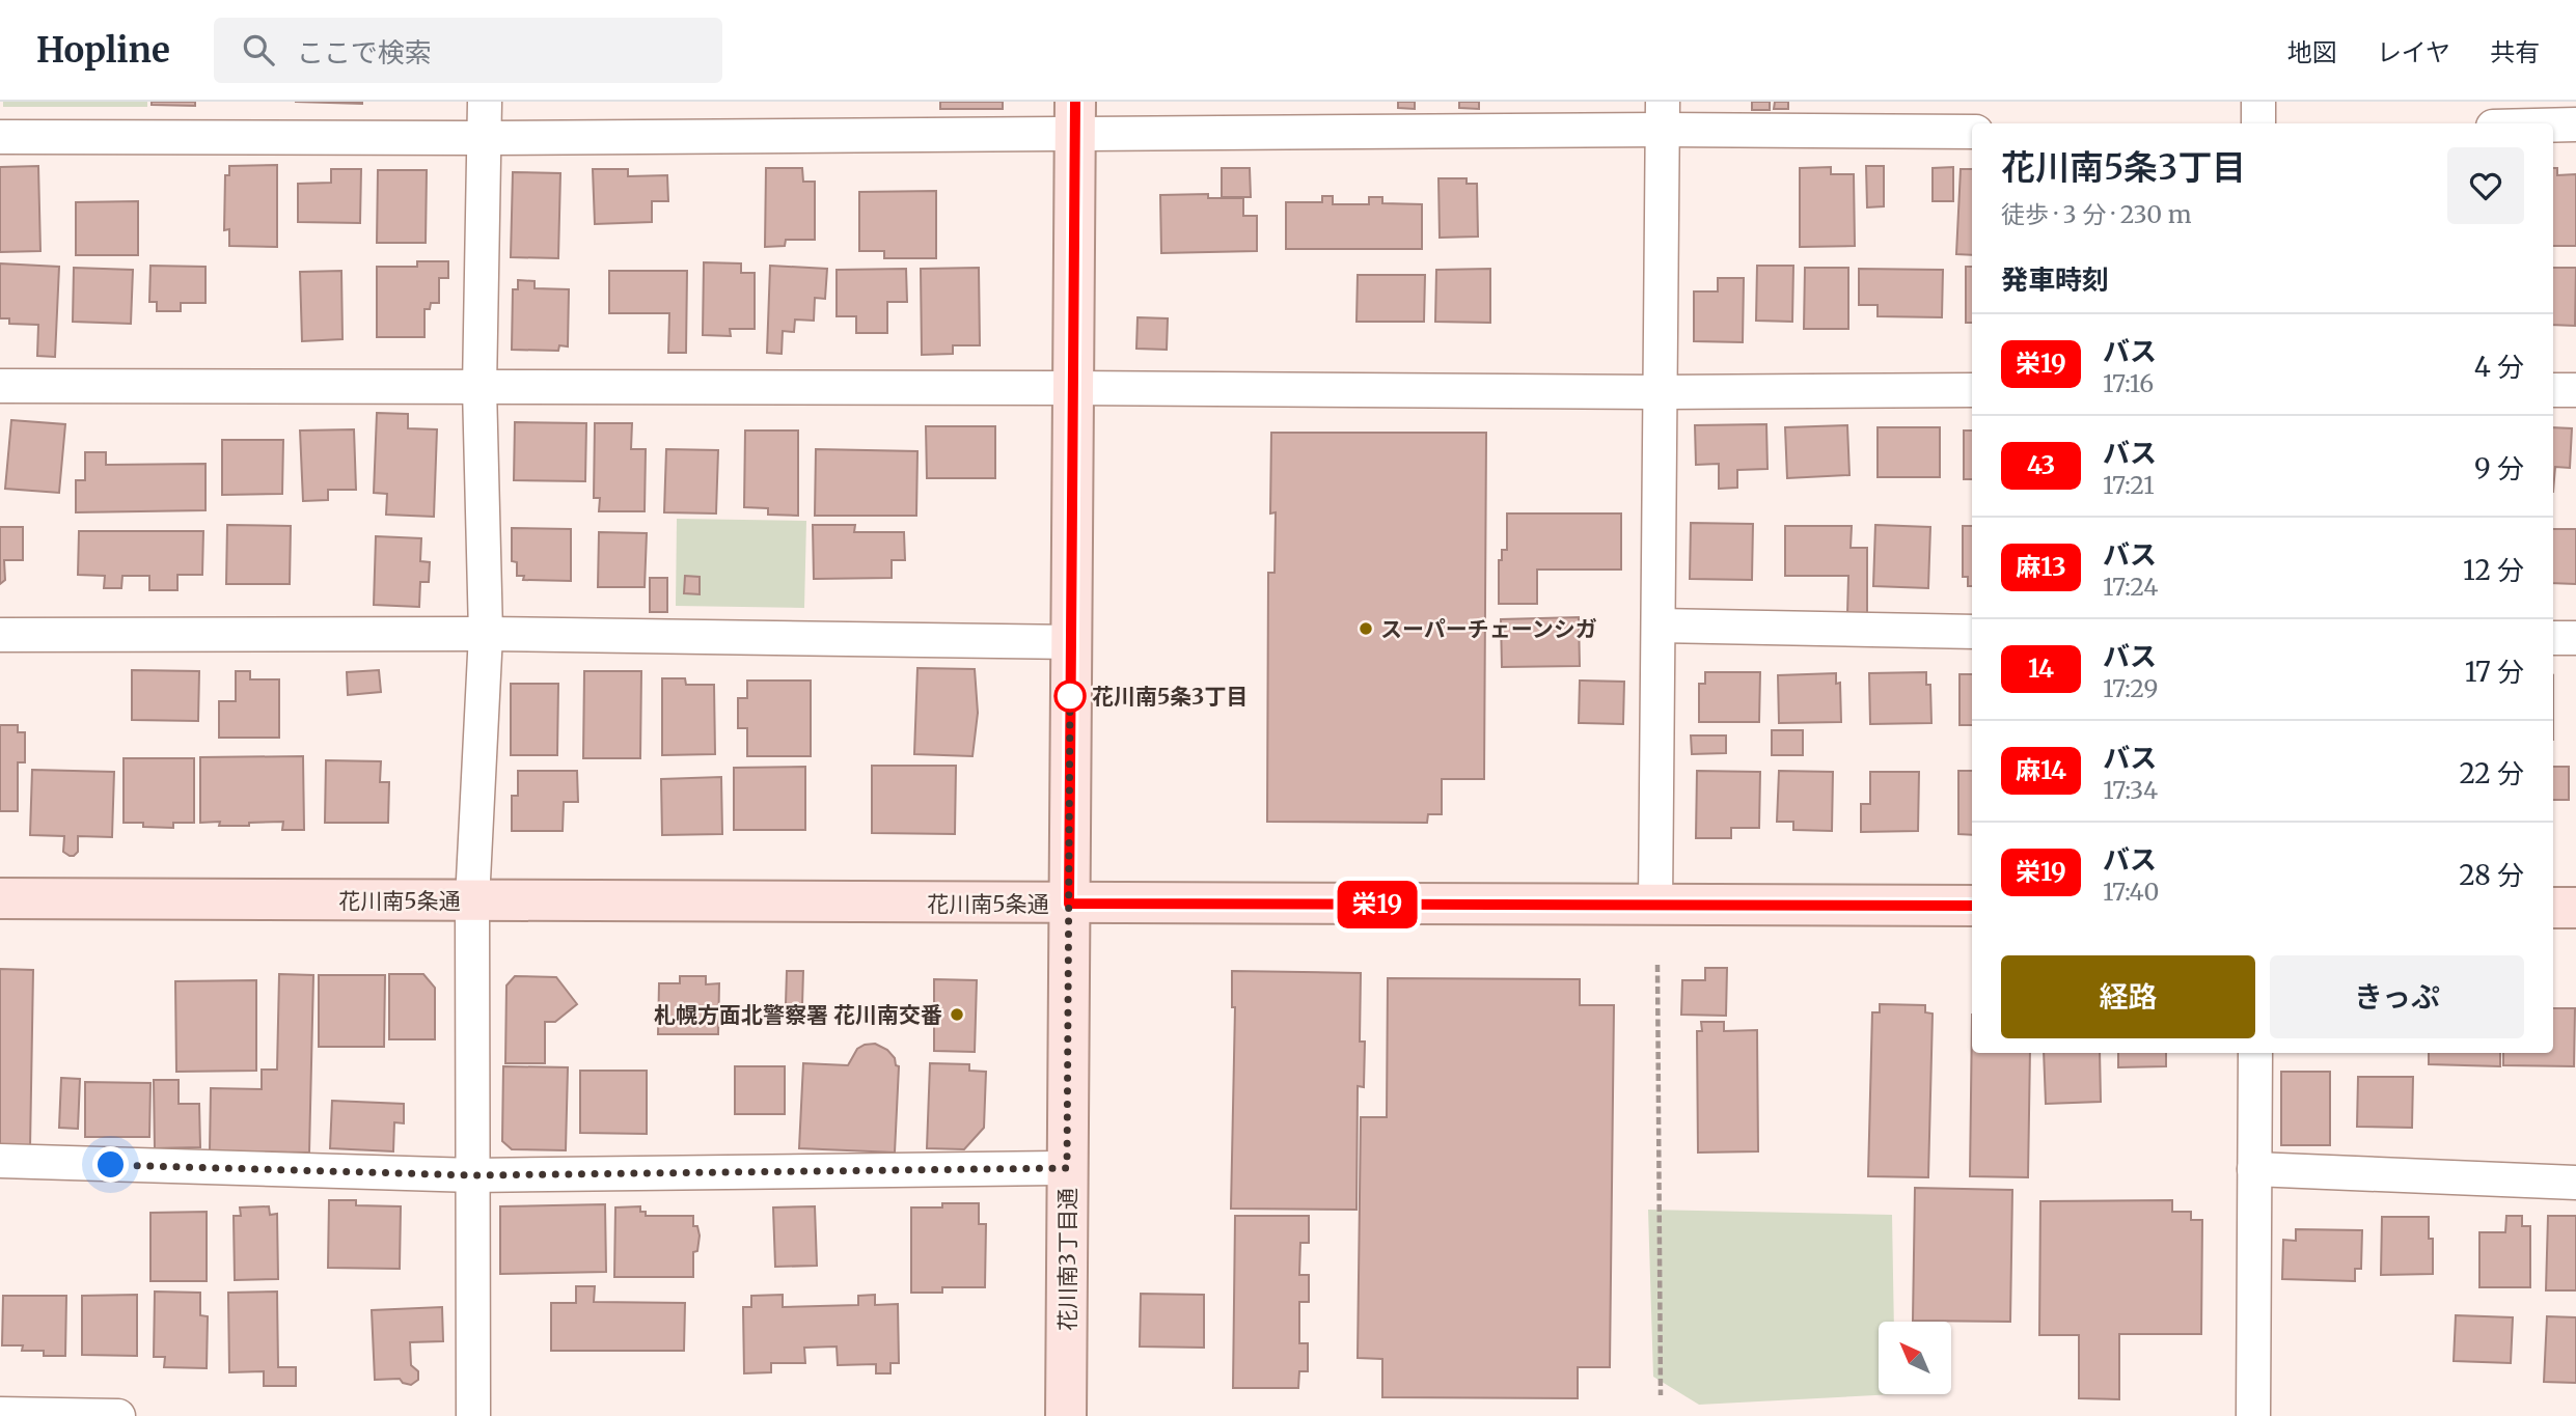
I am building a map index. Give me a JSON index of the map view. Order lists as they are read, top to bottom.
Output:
{
  "streets": {
    "street": ["花川南5条通", "花川南3丁目通"]
  },
  "crossings": [
    ["花川南5条通", "花川南3丁目通"]
  ],
  "places": ["スーパーチェーンシガ", "花川南5条3丁目", "札幌方面北警察署 花川南交番"],
  "lines": ["bus line 栄19"],
  "north": "top left",
  "page": {
    "header": "Hopline",
    "search": "ここで検索",
    "nav": ["地図", "レイヤ", "共有"],
    "on_map": "栄19",
    "heading": [
      ["花川南5条3丁目", "徒歩 · 3 分 · 230 m"],
      "発車時刻"
    ],
    "list": [
      {
        "mark": "栄19",
        "name": "バス",
        "note": "17:16",
        "value": "4 分"
      },
      {
        "mark": "43",
        "name": "バス",
        "note": "17:21",
        "value": "9 分"
      },
      {
        "mark": "麻13",
        "name": "バス",
        "note": "17:24",
        "value": "12 分"
      },
      {
        "mark": "14",
        "name": "バス",
        "note": "17:29",
        "value": "17 分"
      },
      {
        "mark": "麻14",
        "name": "バス",
        "note": "17:34",
        "value": "22 分"
      },
      {
        "mark": "栄19",
        "name": "バス",
        "note": "17:40",
        "value": "28 分"
      }
    ],
    "buttons": ["経路", "きっぷ"]
  }
}
